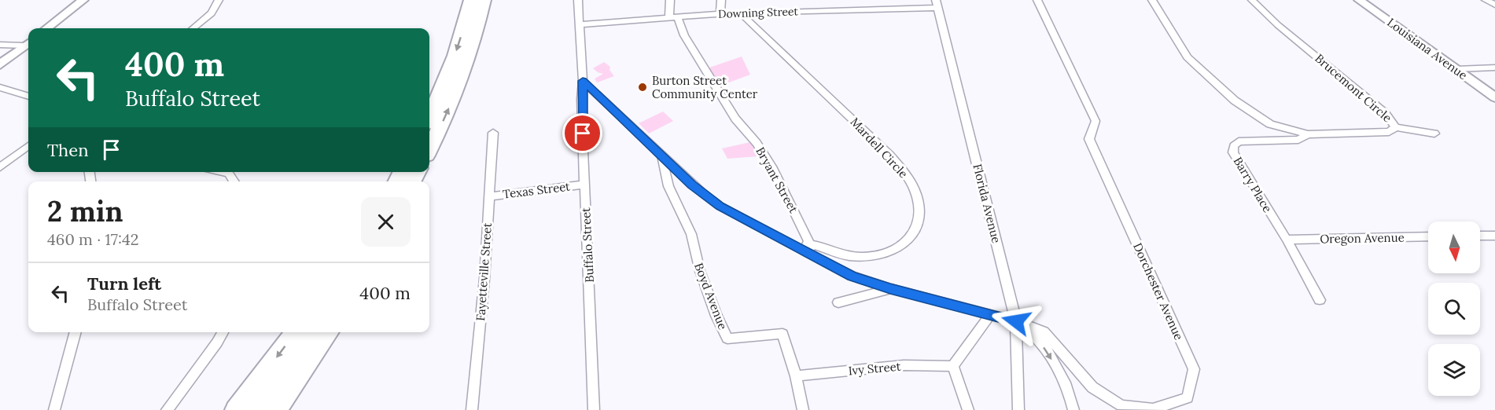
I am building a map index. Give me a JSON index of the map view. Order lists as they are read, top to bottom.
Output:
{
  "streets": {
    "street": [
      "Downing Street",
      "Louisiana Avenue",
      "Brucemont Circle",
      "Mardell Circle",
      "Bryant Street",
      "Barry Place",
      "Texas Street",
      "Florida Avenue",
      "Oregon Avenue",
      "Buffalo Street",
      "Fayetteville Street",
      "Dorchester Avenue",
      "Boyd Avenue",
      "Ivy Street"
    ]
  },
  "crossings": [
    ["Downing Street", "Mardell Circle"],
    ["Downing Street", "Bryant Street"],
    ["Downing Street", "Florida Avenue"],
    ["Downing Street", "Buffalo Street"],
    ["Brucemont Circle", "Barry Place"],
    ["Mardell Circle", "Bryant Street"],
    ["Barry Place", "Oregon Avenue"],
    ["Texas Street", "Buffalo Street"],
    ["Texas Street", "Fayetteville Street"],
    ["Florida Avenue", "Dorchester Avenue"],
    ["Boyd Avenue", "Ivy Street"]
  ],
  "places": ["Burton Street Community Center"],
  "north": "bottom",
  "page": {
    "turn": ["400 m", "Buffalo Street"],
    "then": "Then",
    "heading": ["2 min", "460 m · 17:42"],
    "list": [
      {
        "name": "Turn left",
        "note": "Buffalo Street",
        "value": "400 m"
      }
    ]
  }
}
